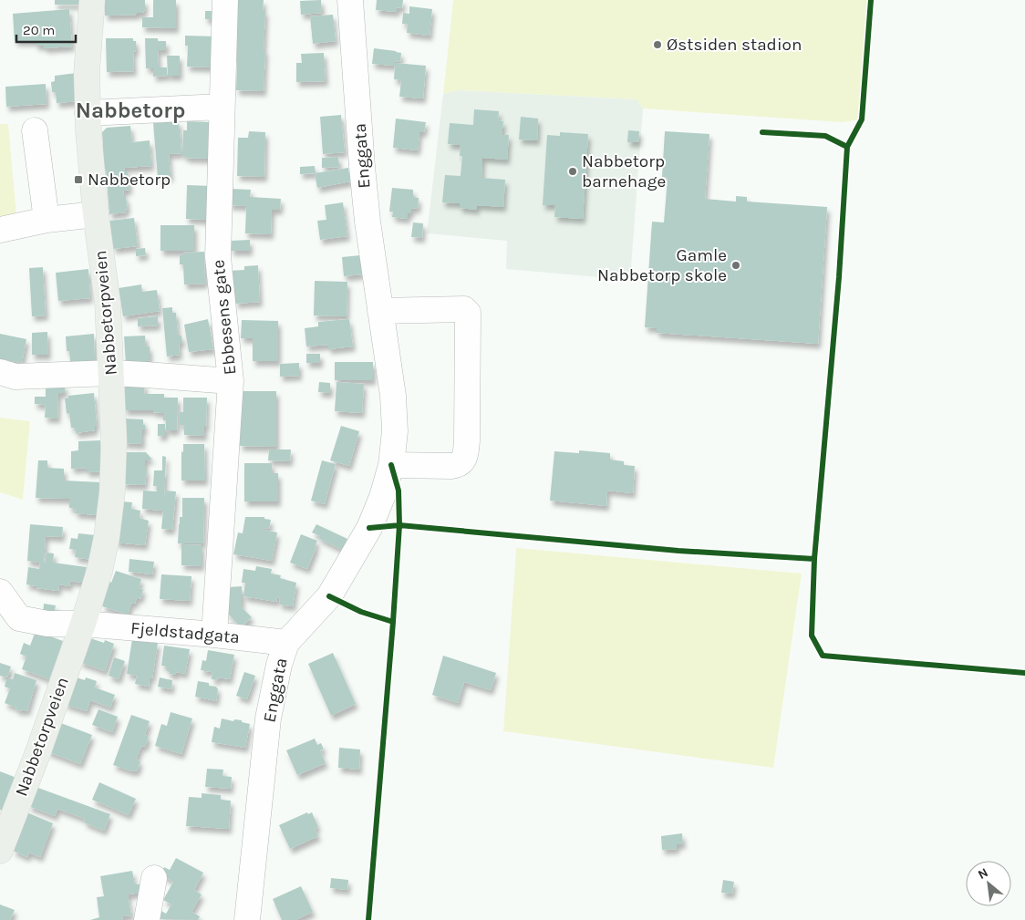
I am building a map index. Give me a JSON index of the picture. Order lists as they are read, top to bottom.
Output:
{
  "streets": {
    "main road": ["Nabbetorpveien"],
    "street": ["Enggata", "Ebbesens gate", "Fjeldstadgata"]
  },
  "crossings": [
    ["Enggata", "Fjeldstadgata"],
    ["Nabbetorpveien", "Fjeldstadgata"],
    ["Ebbesens gate", "Fjeldstadgata"]
  ],
  "districts": ["Nabbetorp"],
  "places": {
    "other": ["Østsiden stadion", "Nabbetorp barnehage", "Gamle Nabbetorp skole"],
    "transit": ["Nabbetorp"]
  },
  "scale_bar": "20 m",
  "north": "top left"
}
